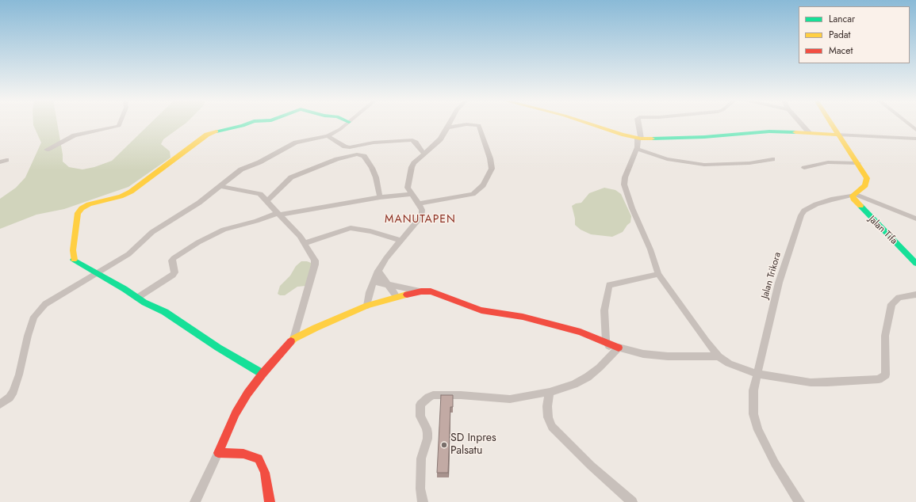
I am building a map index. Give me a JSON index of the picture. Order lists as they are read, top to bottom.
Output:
{
  "streets": {
    "street": ["Jalan Tifa", "Jalan Trikora"]
  },
  "crossings": [
    ["Jalan Tifa", "Jalan Trikora"]
  ],
  "districts": ["MANUTAPEN"],
  "places": ["SD Inpres Palsatu"],
  "legend": ["Lancar", "Padat", "Macet"]
}
